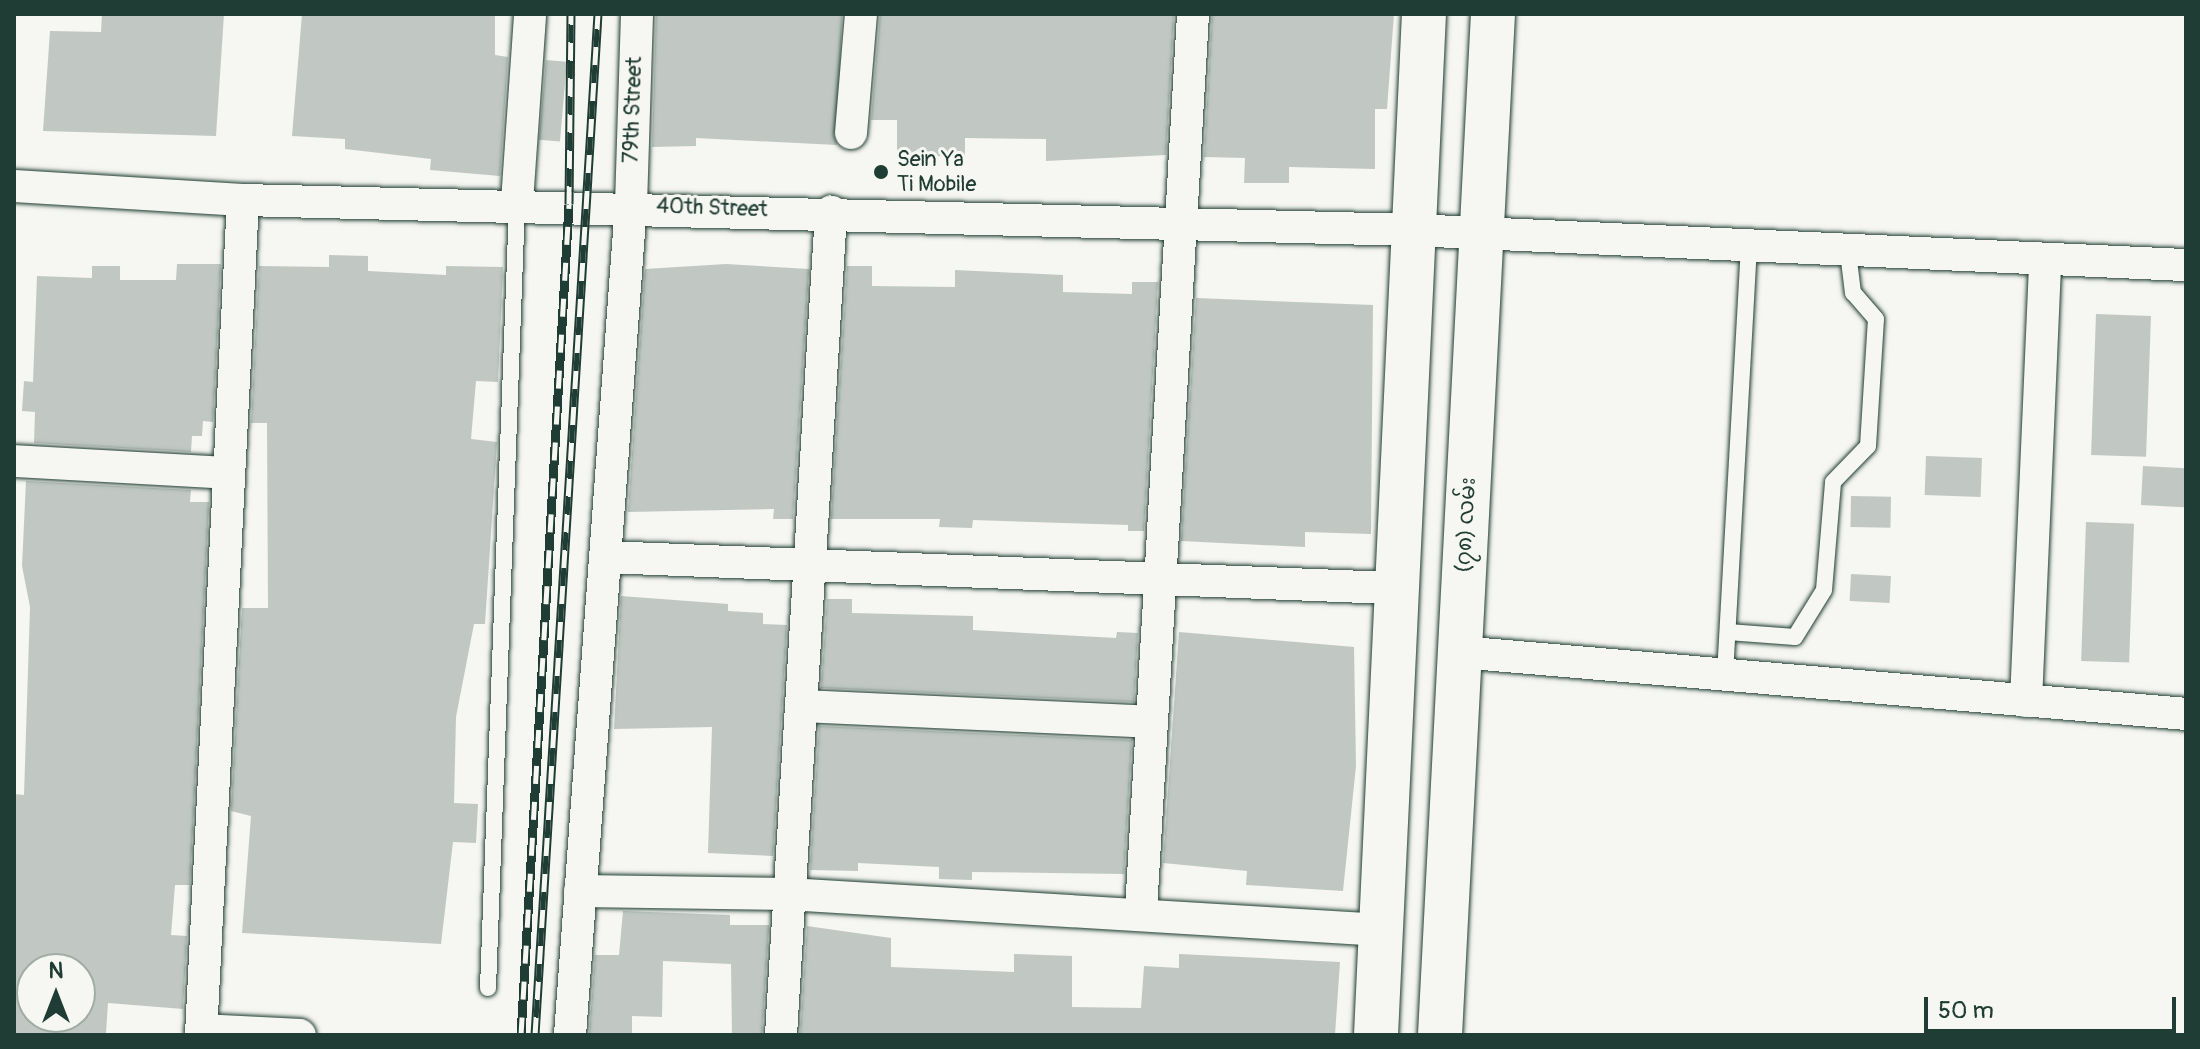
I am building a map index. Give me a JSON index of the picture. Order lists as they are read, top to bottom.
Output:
{
  "streets": {
    "main road": ["(၇၈) လမ်း"],
    "street": ["79th Street", "40th Street"]
  },
  "crossings": [
    ["79th Street", "40th Street"],
    ["40th Street", "(၇၈) လမ်း"]
  ],
  "places": ["Sein Ya Ti Mobile"],
  "scale_bar": "50 m",
  "north": "top"
}
